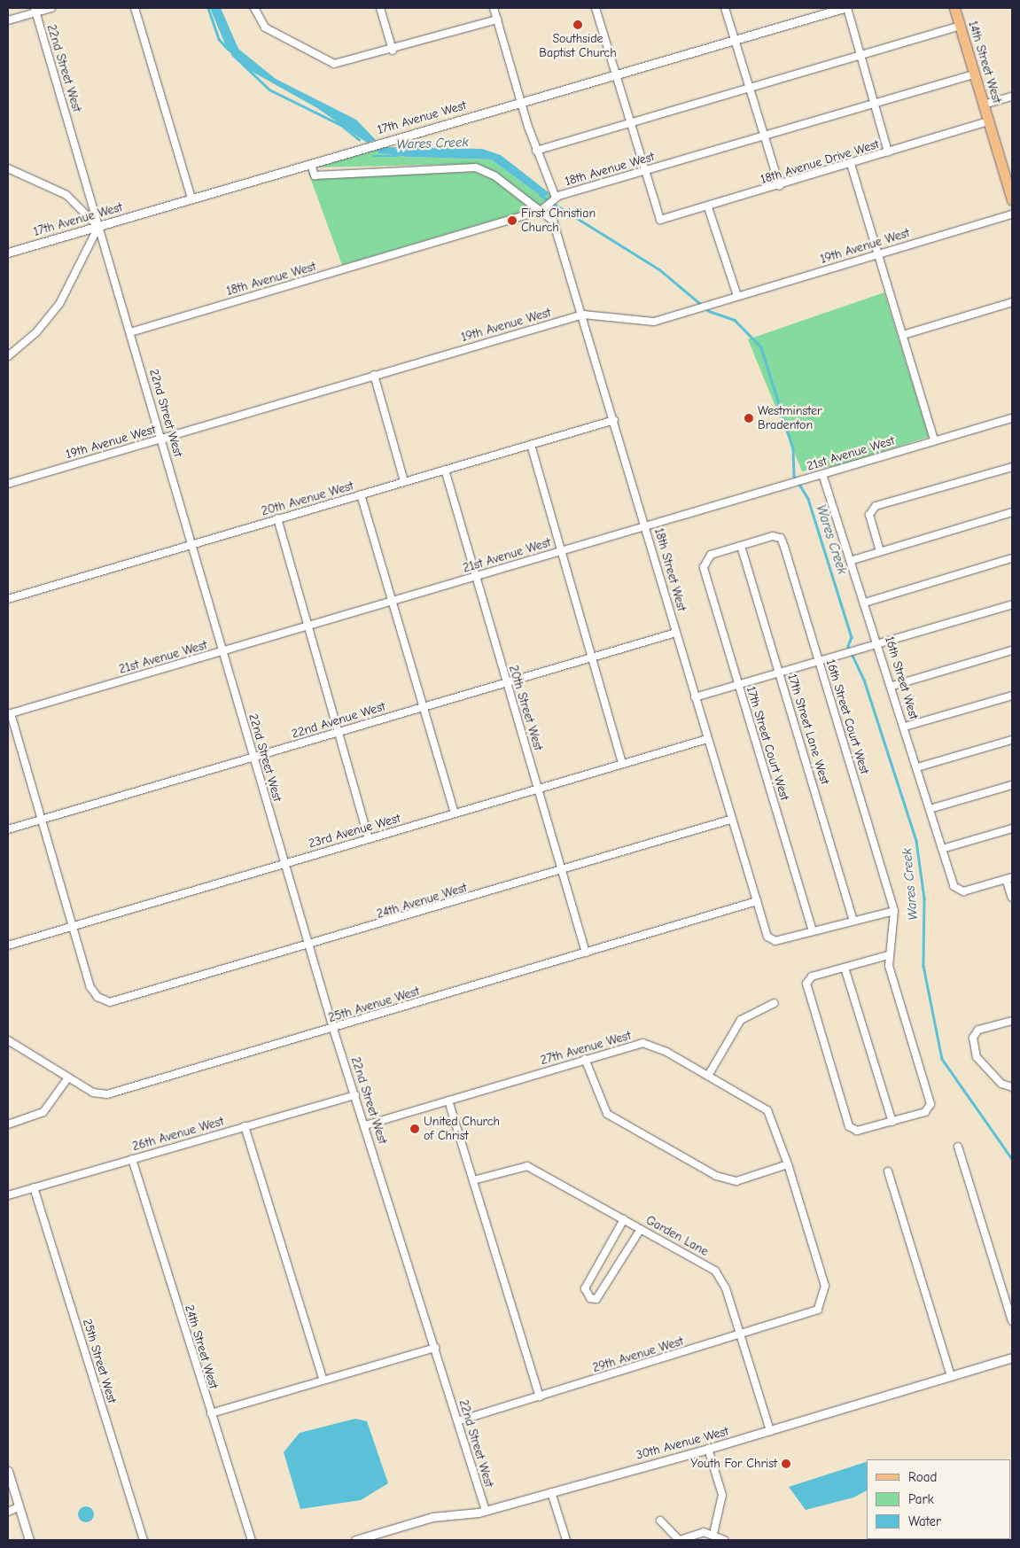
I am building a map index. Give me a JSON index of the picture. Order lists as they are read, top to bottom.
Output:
{
  "streets": {
    "main road": ["14th Street West"],
    "street": [
      "22nd Street West",
      "17th Avenue West",
      "18th Avenue Drive West",
      "18th Avenue West",
      "19th Avenue West",
      "21st Avenue West",
      "20th Avenue West",
      "18th Street West",
      "16th Street West",
      "20th Street West",
      "16th Street Court West",
      "22nd Avenue West",
      "17th Street Lane West",
      "17th Street Court West",
      "23rd Avenue West",
      "24th Avenue West",
      "25th Avenue West",
      "27th Avenue West",
      "26th Avenue West",
      "Garden Lane",
      "24th Street West",
      "29th Avenue West",
      "25th Street West",
      "30th Avenue West"
    ]
  },
  "crossings": [
    ["14th Street West", "18th Avenue Drive West"],
    ["14th Street West", "18th Avenue West"],
    ["22nd Street West", "17th Avenue West"],
    ["22nd Street West", "18th Avenue West"],
    ["22nd Street West", "19th Avenue West"],
    ["22nd Street West", "21st Avenue West"],
    ["22nd Street West", "20th Avenue West"],
    ["22nd Street West", "22nd Avenue West"],
    ["22nd Street West", "23rd Avenue West"],
    ["22nd Street West", "24th Avenue West"],
    ["22nd Street West", "25th Avenue West"],
    ["22nd Street West", "27th Avenue West"],
    ["22nd Street West", "26th Avenue West"],
    ["22nd Street West", "29th Avenue West"],
    ["22nd Street West", "30th Avenue West"],
    ["18th Avenue Drive West", "18th Avenue West"],
    ["18th Avenue West", "18th Street West"],
    ["19th Avenue West", "18th Street West"],
    ["21st Avenue West", "18th Street West"],
    ["21st Avenue West", "16th Street West"],
    ["21st Avenue West", "20th Street West"],
    ["20th Avenue West", "18th Street West"],
    ["20th Avenue West", "20th Street West"],
    ["18th Street West", "22nd Avenue West"],
    ["18th Street West", "17th Street Court West"],
    ["18th Street West", "23rd Avenue West"],
    ["18th Street West", "24th Avenue West"],
    ["18th Street West", "25th Avenue West"],
    ["20th Street West", "22nd Avenue West"],
    ["20th Street West", "23rd Avenue West"],
    ["20th Street West", "24th Avenue West"],
    ["20th Street West", "25th Avenue West"],
    ["16th Street Court West", "17th Street Lane West"],
    ["16th Street Court West", "17th Street Court West"],
    ["17th Street Lane West", "17th Street Court West"],
    ["23rd Avenue West", "24th Avenue West"],
    ["27th Avenue West", "29th Avenue West"],
    ["26th Avenue West", "24th Street West"],
    ["26th Avenue West", "25th Street West"],
    ["Garden Lane", "29th Avenue West"],
    ["Garden Lane", "30th Avenue West"]
  ],
  "water": ["Wares Creek"],
  "places": [
    "Southside Baptist Church",
    "First Christian Church",
    "Westminster Bradenton",
    "United Church of Christ",
    "Youth For Christ"
  ],
  "legend": ["Road", "Park", "Water"]
}
